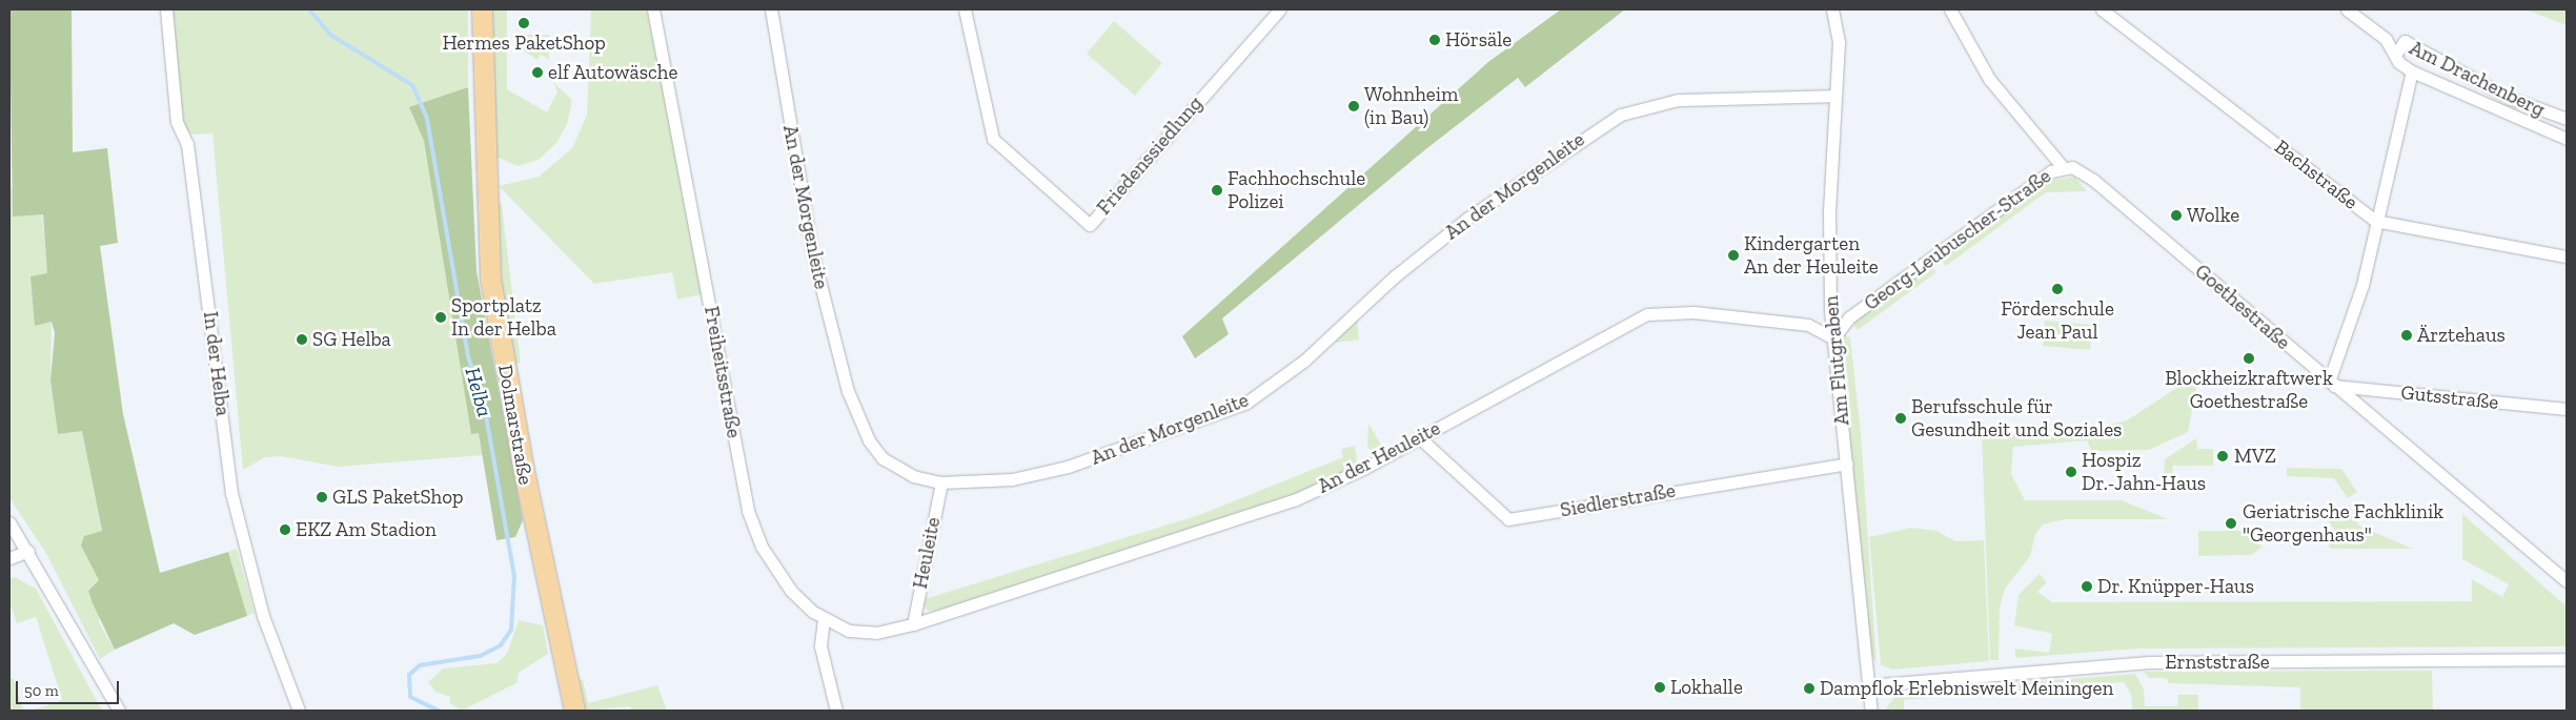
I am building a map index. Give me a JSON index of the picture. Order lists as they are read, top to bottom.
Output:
{
  "streets": {
    "main road": ["Dolmarstraße"],
    "street": [
      "Am Drachenberg",
      "Friedenssiedlung",
      "Bachstraße",
      "An der Morgenleite",
      "Georg-Leubuscher-Straße",
      "Goethestraße",
      "Am Flutgraben",
      "In der Helba",
      "Freiheitsstraße",
      "Gutsstraße",
      "An der Heuleite",
      "Siedlerstraße",
      "Heuleite",
      "Ernststraße"
    ]
  },
  "crossings": [
    ["Am Drachenberg", "Bachstraße"],
    ["Am Drachenberg", "Goethestraße"],
    ["Am Drachenberg", "Gutsstraße"],
    ["An der Morgenleite", "Am Flutgraben"],
    ["An der Morgenleite", "Heuleite"],
    ["Georg-Leubuscher-Straße", "Goethestraße"],
    ["Georg-Leubuscher-Straße", "Am Flutgraben"],
    ["Georg-Leubuscher-Straße", "An der Heuleite"],
    ["Goethestraße", "Gutsstraße"],
    ["Am Flutgraben", "An der Heuleite"],
    ["Am Flutgraben", "Siedlerstraße"],
    ["Am Flutgraben", "Ernststraße"],
    ["Freiheitsstraße", "An der Heuleite"],
    ["Freiheitsstraße", "Heuleite"],
    ["An der Heuleite", "Siedlerstraße"],
    ["An der Heuleite", "Heuleite"]
  ],
  "water": ["Helba"],
  "places": [
    "Hermes PaketShop",
    "Hörsäle",
    "elf Autowäsche",
    "Wohnheim (in Bau)",
    "Fachhochschule Polizei",
    "Wolke",
    "Kindergarten An der Heuleite",
    "Förderschule Jean Paul",
    "Sportplatz In der Helba",
    "Ärztehaus",
    "SG Helba",
    "Blockheizkraftwerk Goethestraße",
    "Berufsschule für Gesundheit und Soziales",
    "MVZ",
    "Hospiz Dr.-Jahn-Haus",
    "GLS PaketShop",
    "Geriatrische Fachklinik \"Georgenhaus\"",
    "EKZ Am Stadion",
    "Dr. Knüpper-Haus",
    "Lokhalle",
    "Dampflok Erlebniswelt Meiningen"
  ],
  "scale_bar": "50 m"
}
